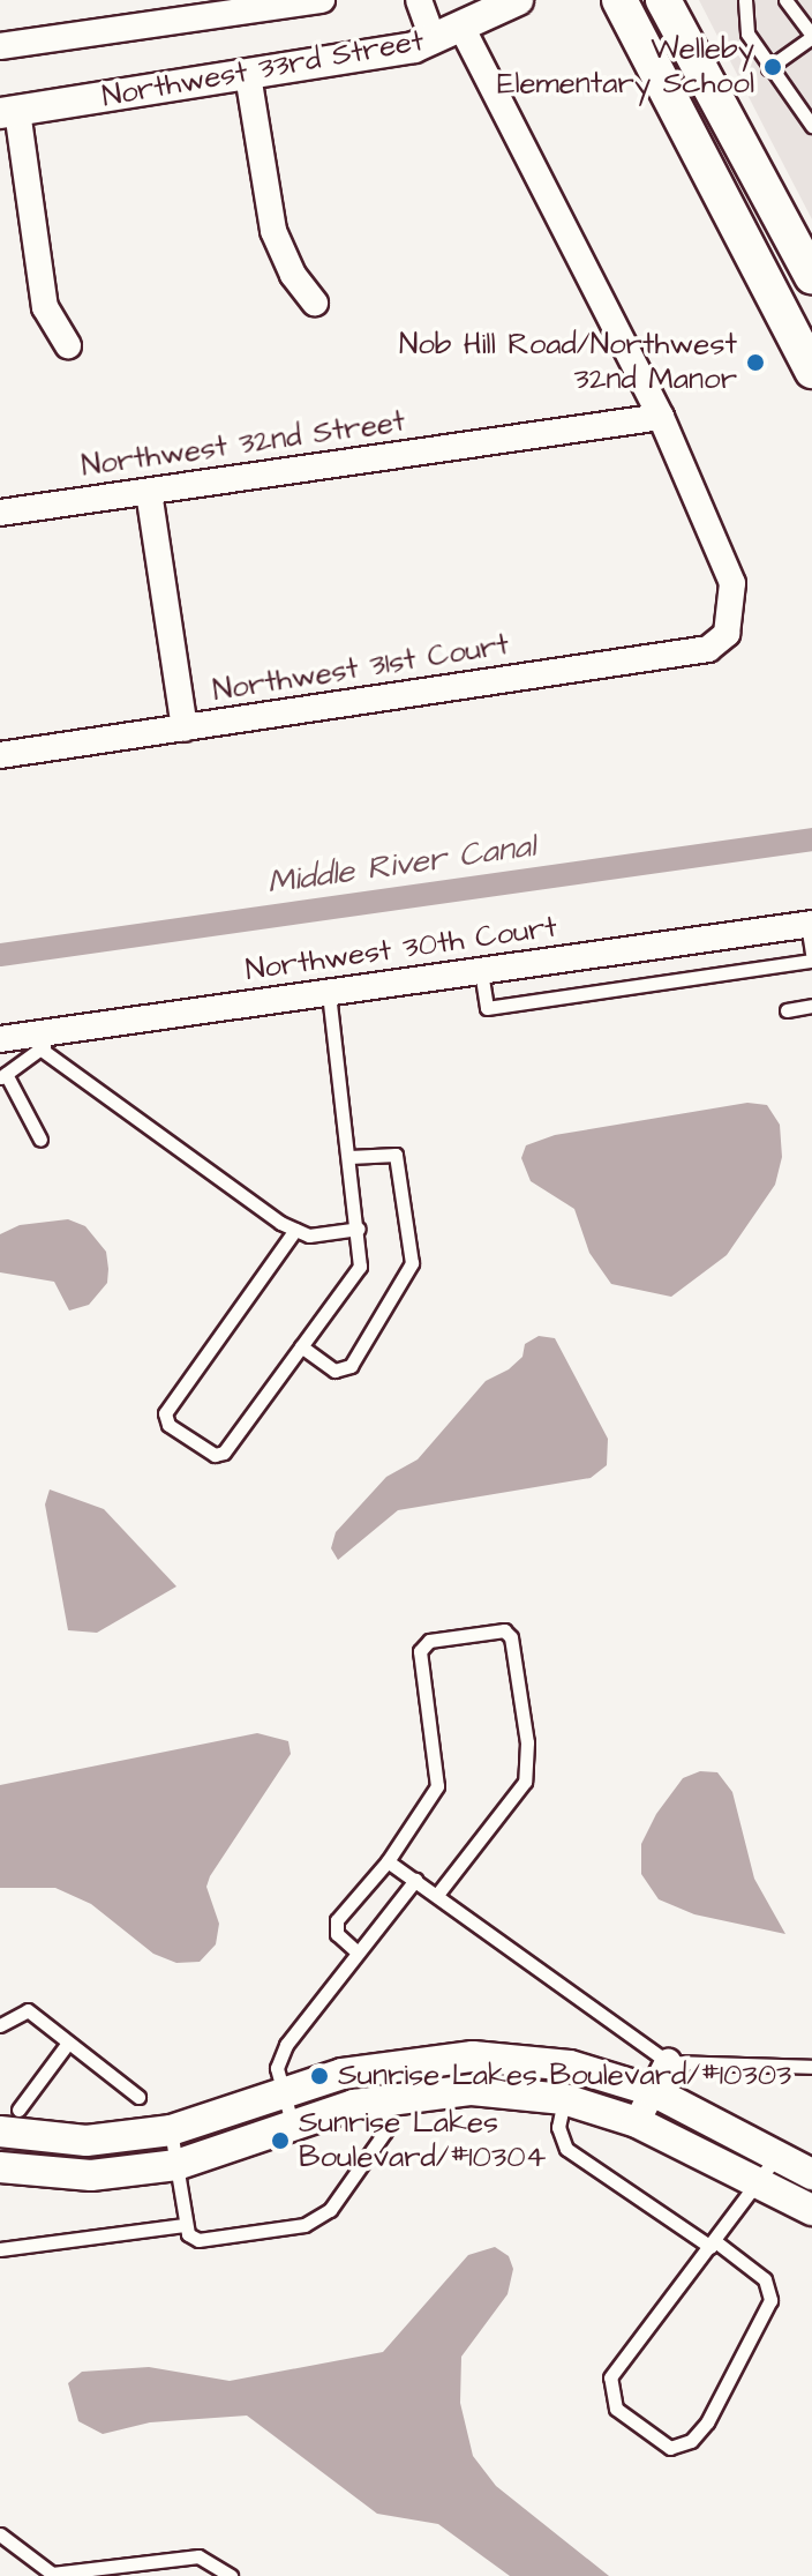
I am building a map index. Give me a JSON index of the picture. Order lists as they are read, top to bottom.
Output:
{
  "streets": {
    "street": [
      "Northwest 33rd Street",
      "Northwest 32nd Street",
      "Northwest 31st Court",
      "Northwest 30th Court"
    ]
  },
  "crossings": [
    ["Northwest 32nd Street", "Northwest 31st Court"]
  ],
  "water": ["Middle River Canal"],
  "places": [
    "Welleby Elementary School",
    "Nob Hill Road/Northwest 32nd Manor",
    "Sunrise Lakes Boulevard/#10303",
    "Sunrise Lakes Boulevard/#10304"
  ]
}
